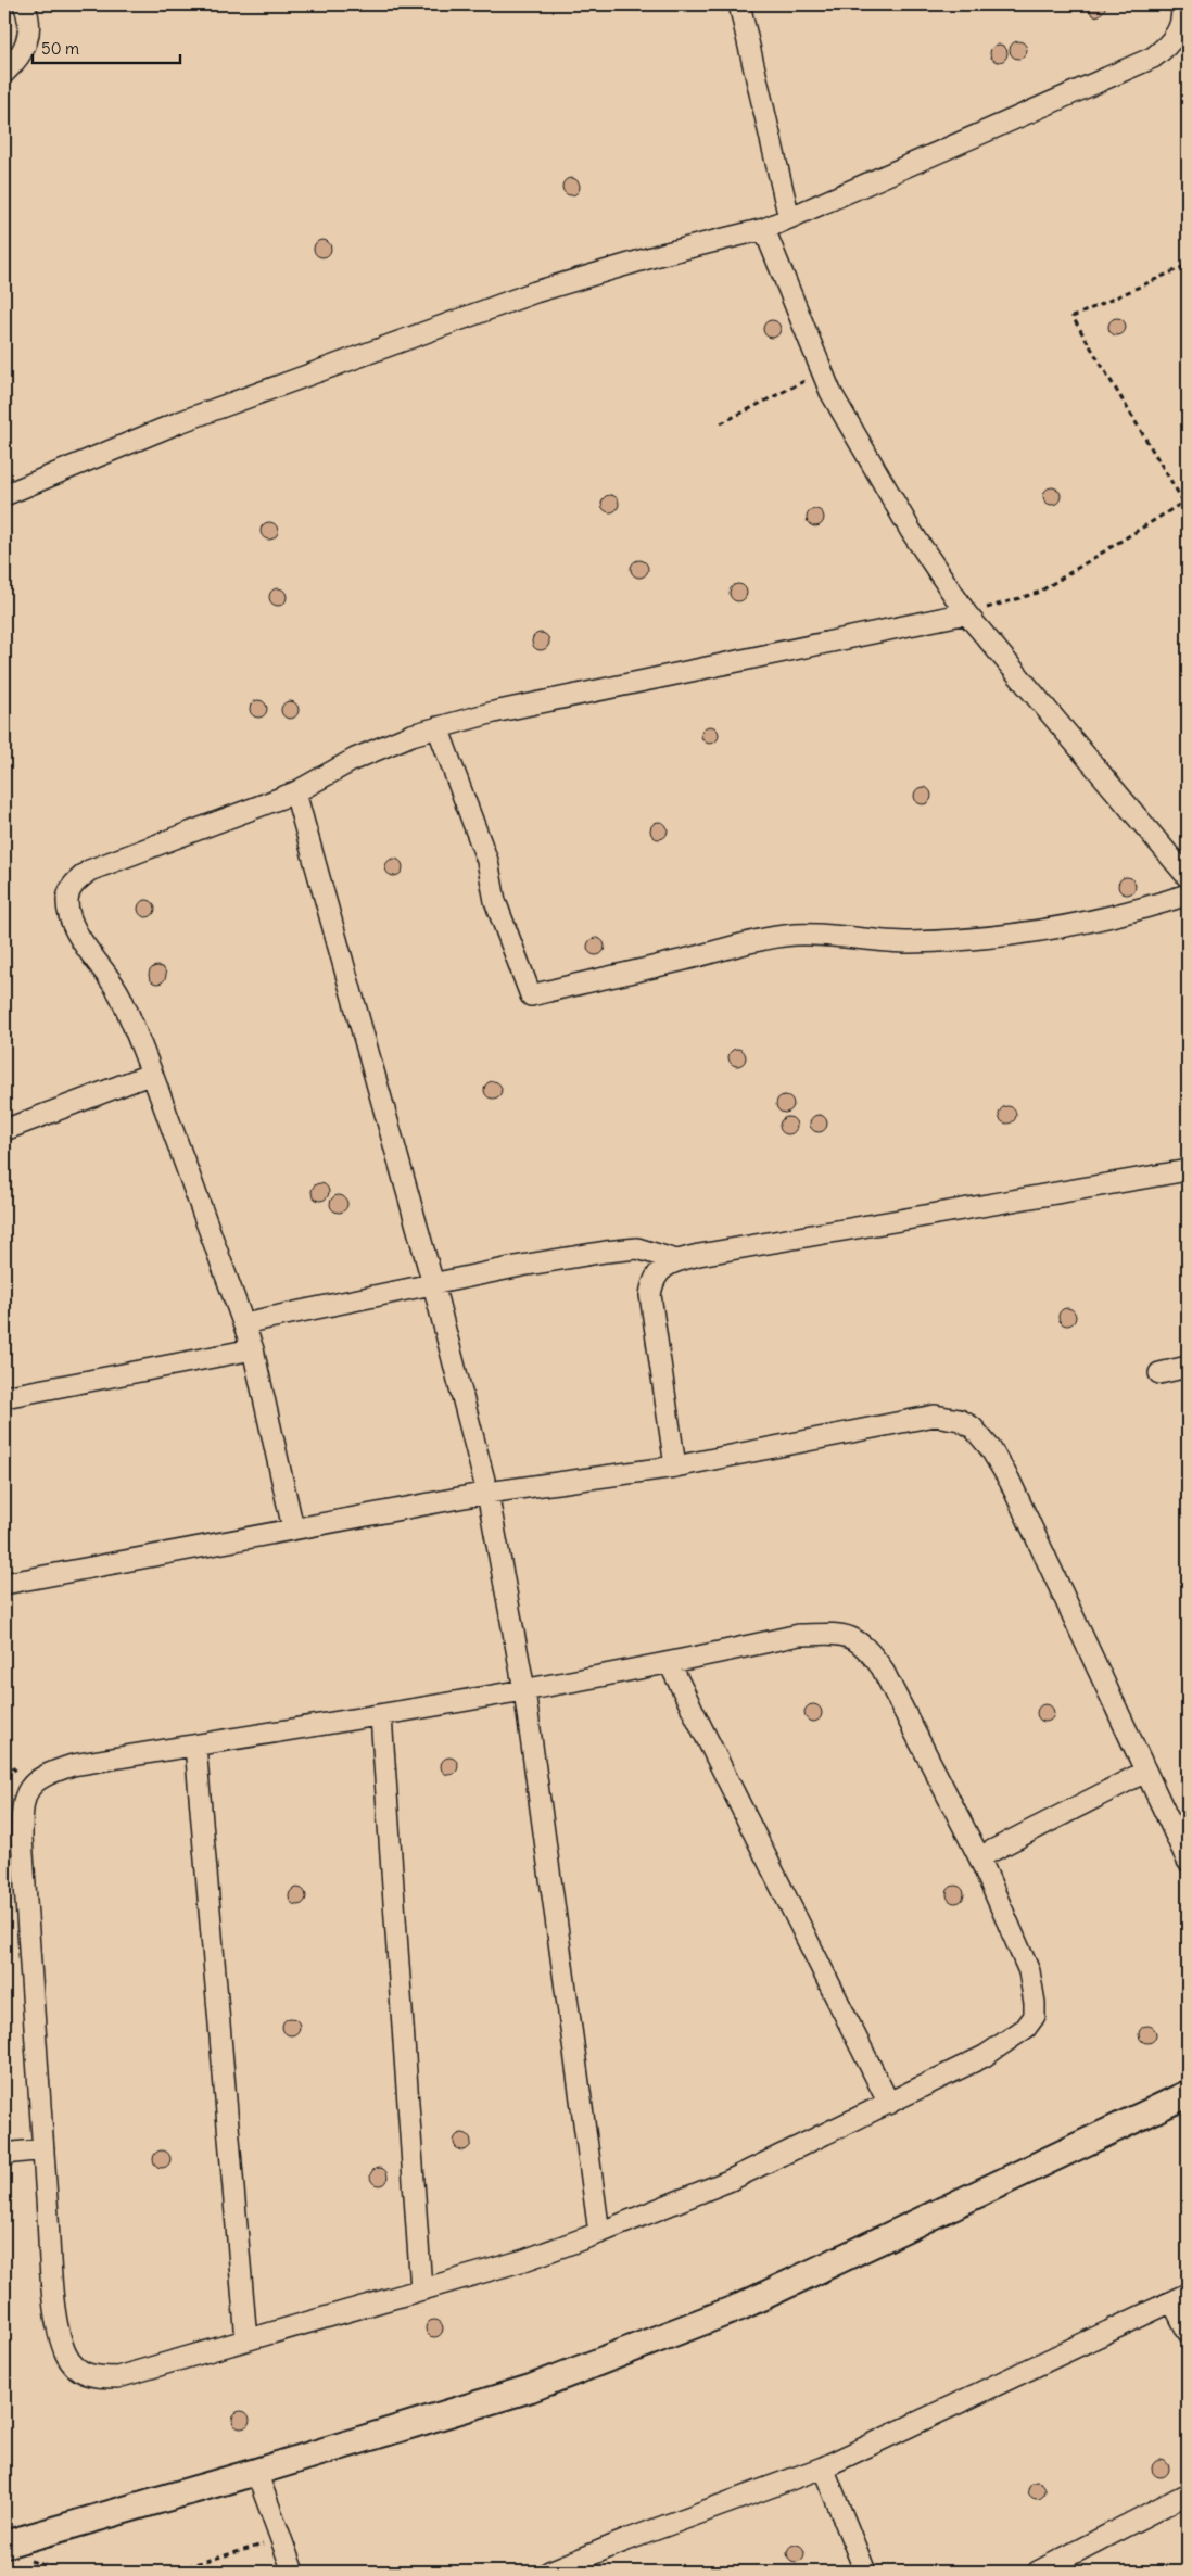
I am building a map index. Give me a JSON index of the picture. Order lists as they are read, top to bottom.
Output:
{
  "scale_bar": "50 m"
}
